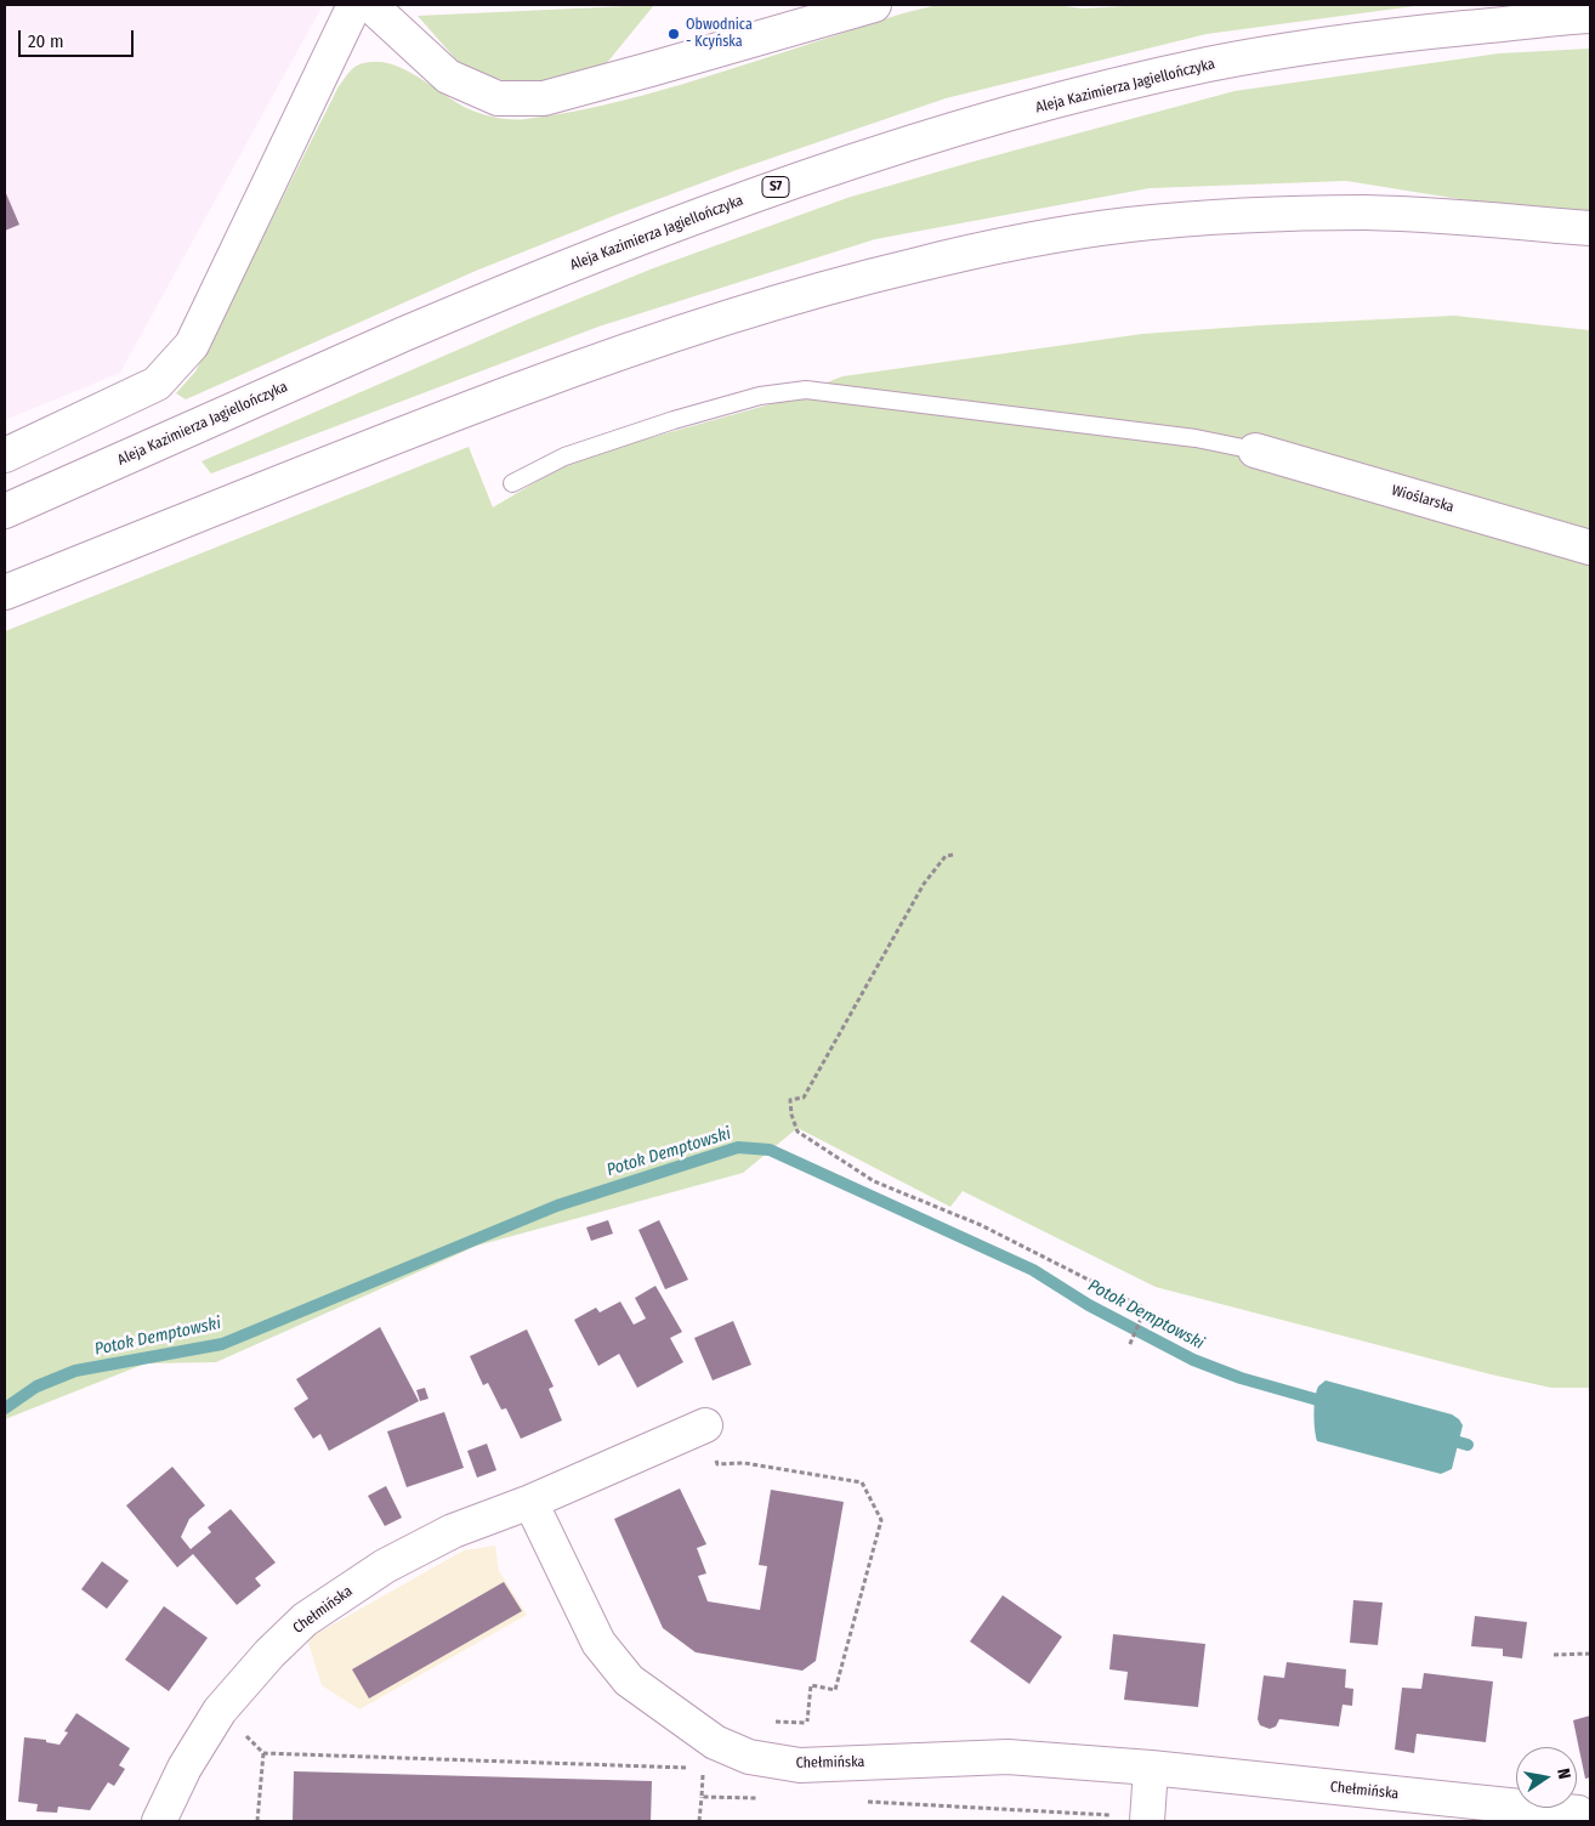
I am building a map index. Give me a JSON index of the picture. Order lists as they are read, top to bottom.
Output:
{
  "streets": {
    "main road": [
      "Aleja Kazimierza Jagiellończyka",
      "S7",
      "Wioślarska",
      "Chełmińska"
    ]
  },
  "water": ["Potok Demptowski"],
  "places": ["Obwodnica - Kcyńska"],
  "scale_bar": "20 m",
  "north": "right"
}
